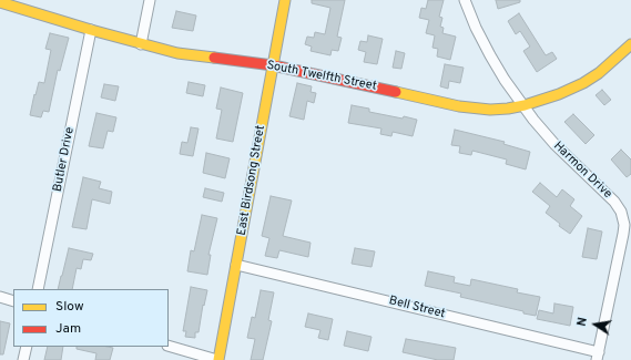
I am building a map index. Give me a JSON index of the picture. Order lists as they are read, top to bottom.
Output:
{
  "streets": {
    "street": [
      "South Twelfth Street",
      "Butler Drive",
      "Harmon Drive",
      "East Birdsong Street",
      "Bell Street"
    ]
  },
  "crossings": [
    ["South Twelfth Street", "Butler Drive"],
    ["South Twelfth Street", "Harmon Drive"],
    ["South Twelfth Street", "East Birdsong Street"],
    ["Harmon Drive", "Bell Street"],
    ["East Birdsong Street", "Bell Street"]
  ],
  "legend": ["Slow", "Jam"],
  "north": "left"
}
